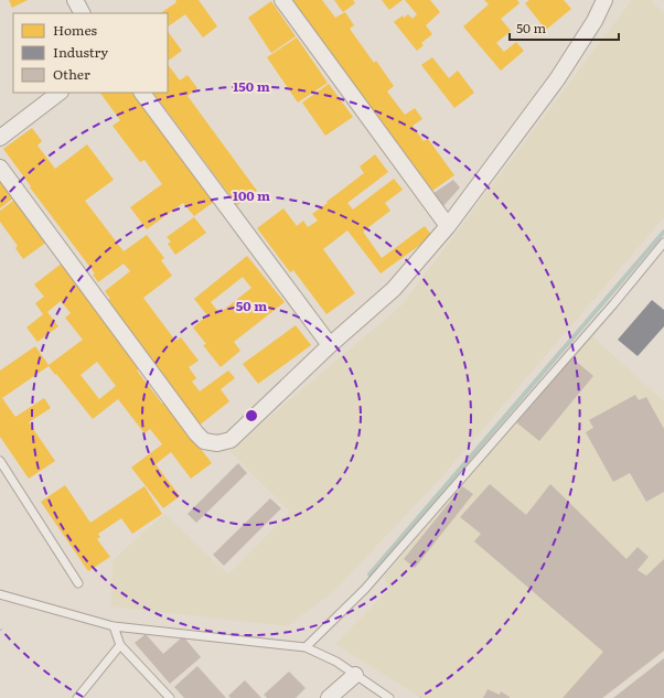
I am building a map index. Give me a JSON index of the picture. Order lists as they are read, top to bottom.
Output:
{
  "legend": ["Homes", "Industry", "Other"],
  "scale_bar": "50 m",
  "rings": ["150 m", "100 m", "50 m"]
}
